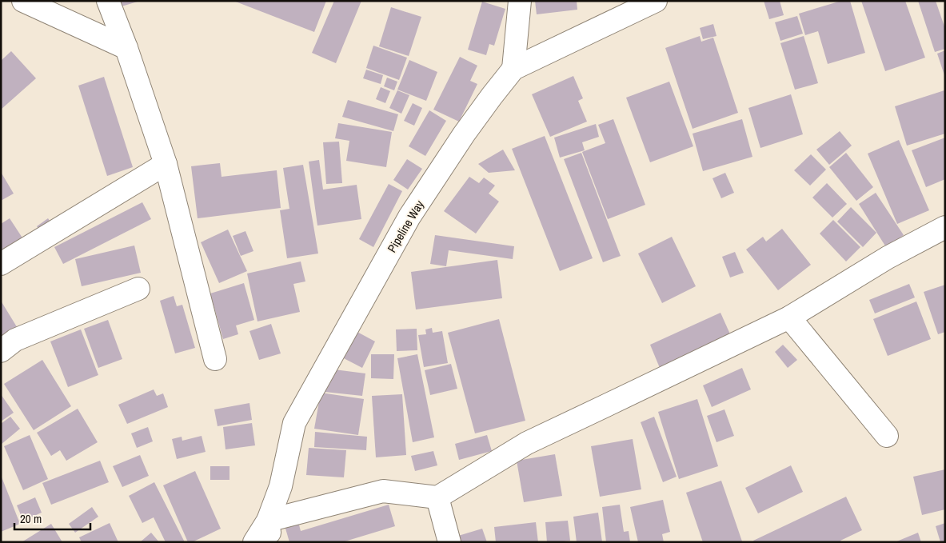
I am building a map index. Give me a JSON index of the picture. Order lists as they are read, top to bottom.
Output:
{
  "streets": {
    "street": ["Pipeline Way"]
  },
  "scale_bar": "20 m"
}
